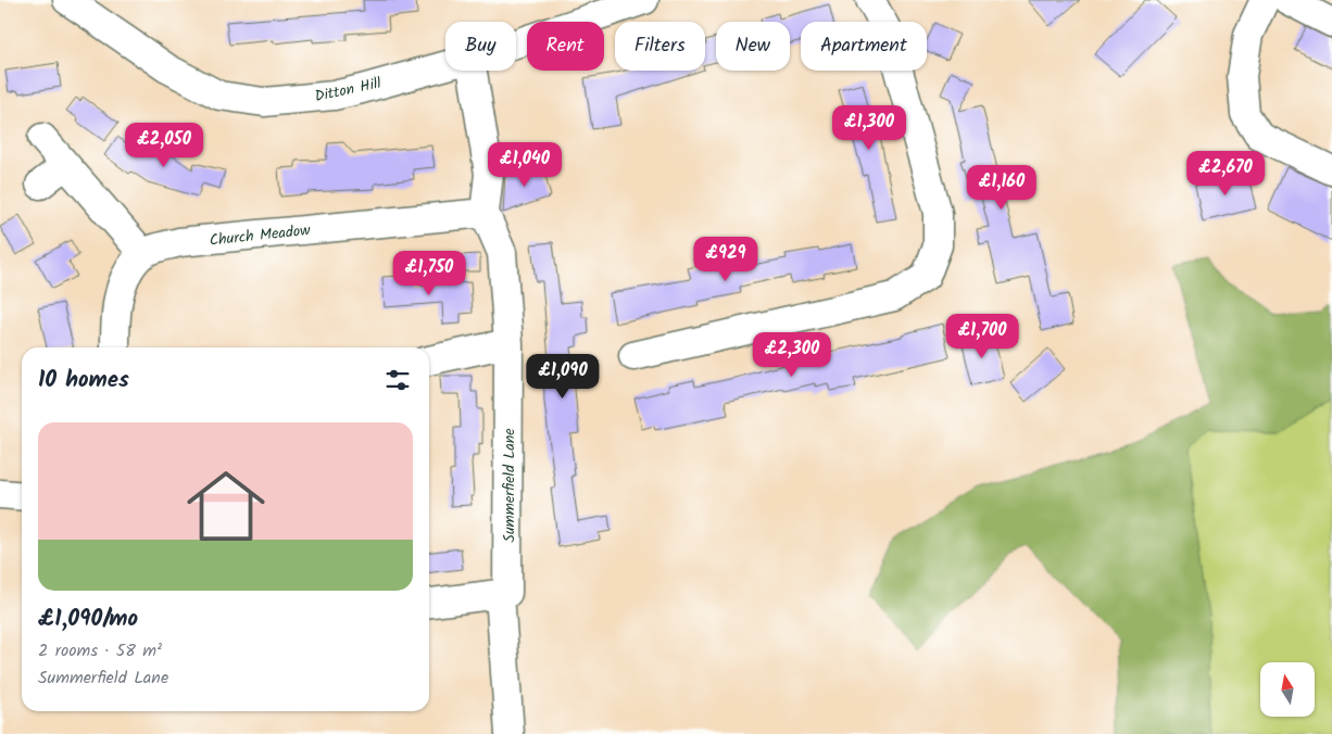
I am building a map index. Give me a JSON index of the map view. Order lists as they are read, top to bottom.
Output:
{
  "streets": {
    "street": ["Ditton Hill", "Church Meadow", "Summerfield Lane"]
  },
  "crossings": [
    ["Church Meadow", "Summerfield Lane"]
  ],
  "north": "top",
  "page": {
    "chip": [
      "Buy",
      "Rent",
      "Filters",
      "New",
      "Apartment"
    ],
    "price": [
      "£1,300",
      "£2,050",
      "£1,040",
      "£2,670",
      "£1,160",
      "£929",
      "£1,750",
      "£1,700",
      "£2,300",
      "£1,090"
    ],
    "heading": "10 homes",
    "list": [
      {
        "name": "£1,090/mo",
        "note": "2 rooms · 58 m² · Summerfield Lane"
      }
    ]
  }
}
